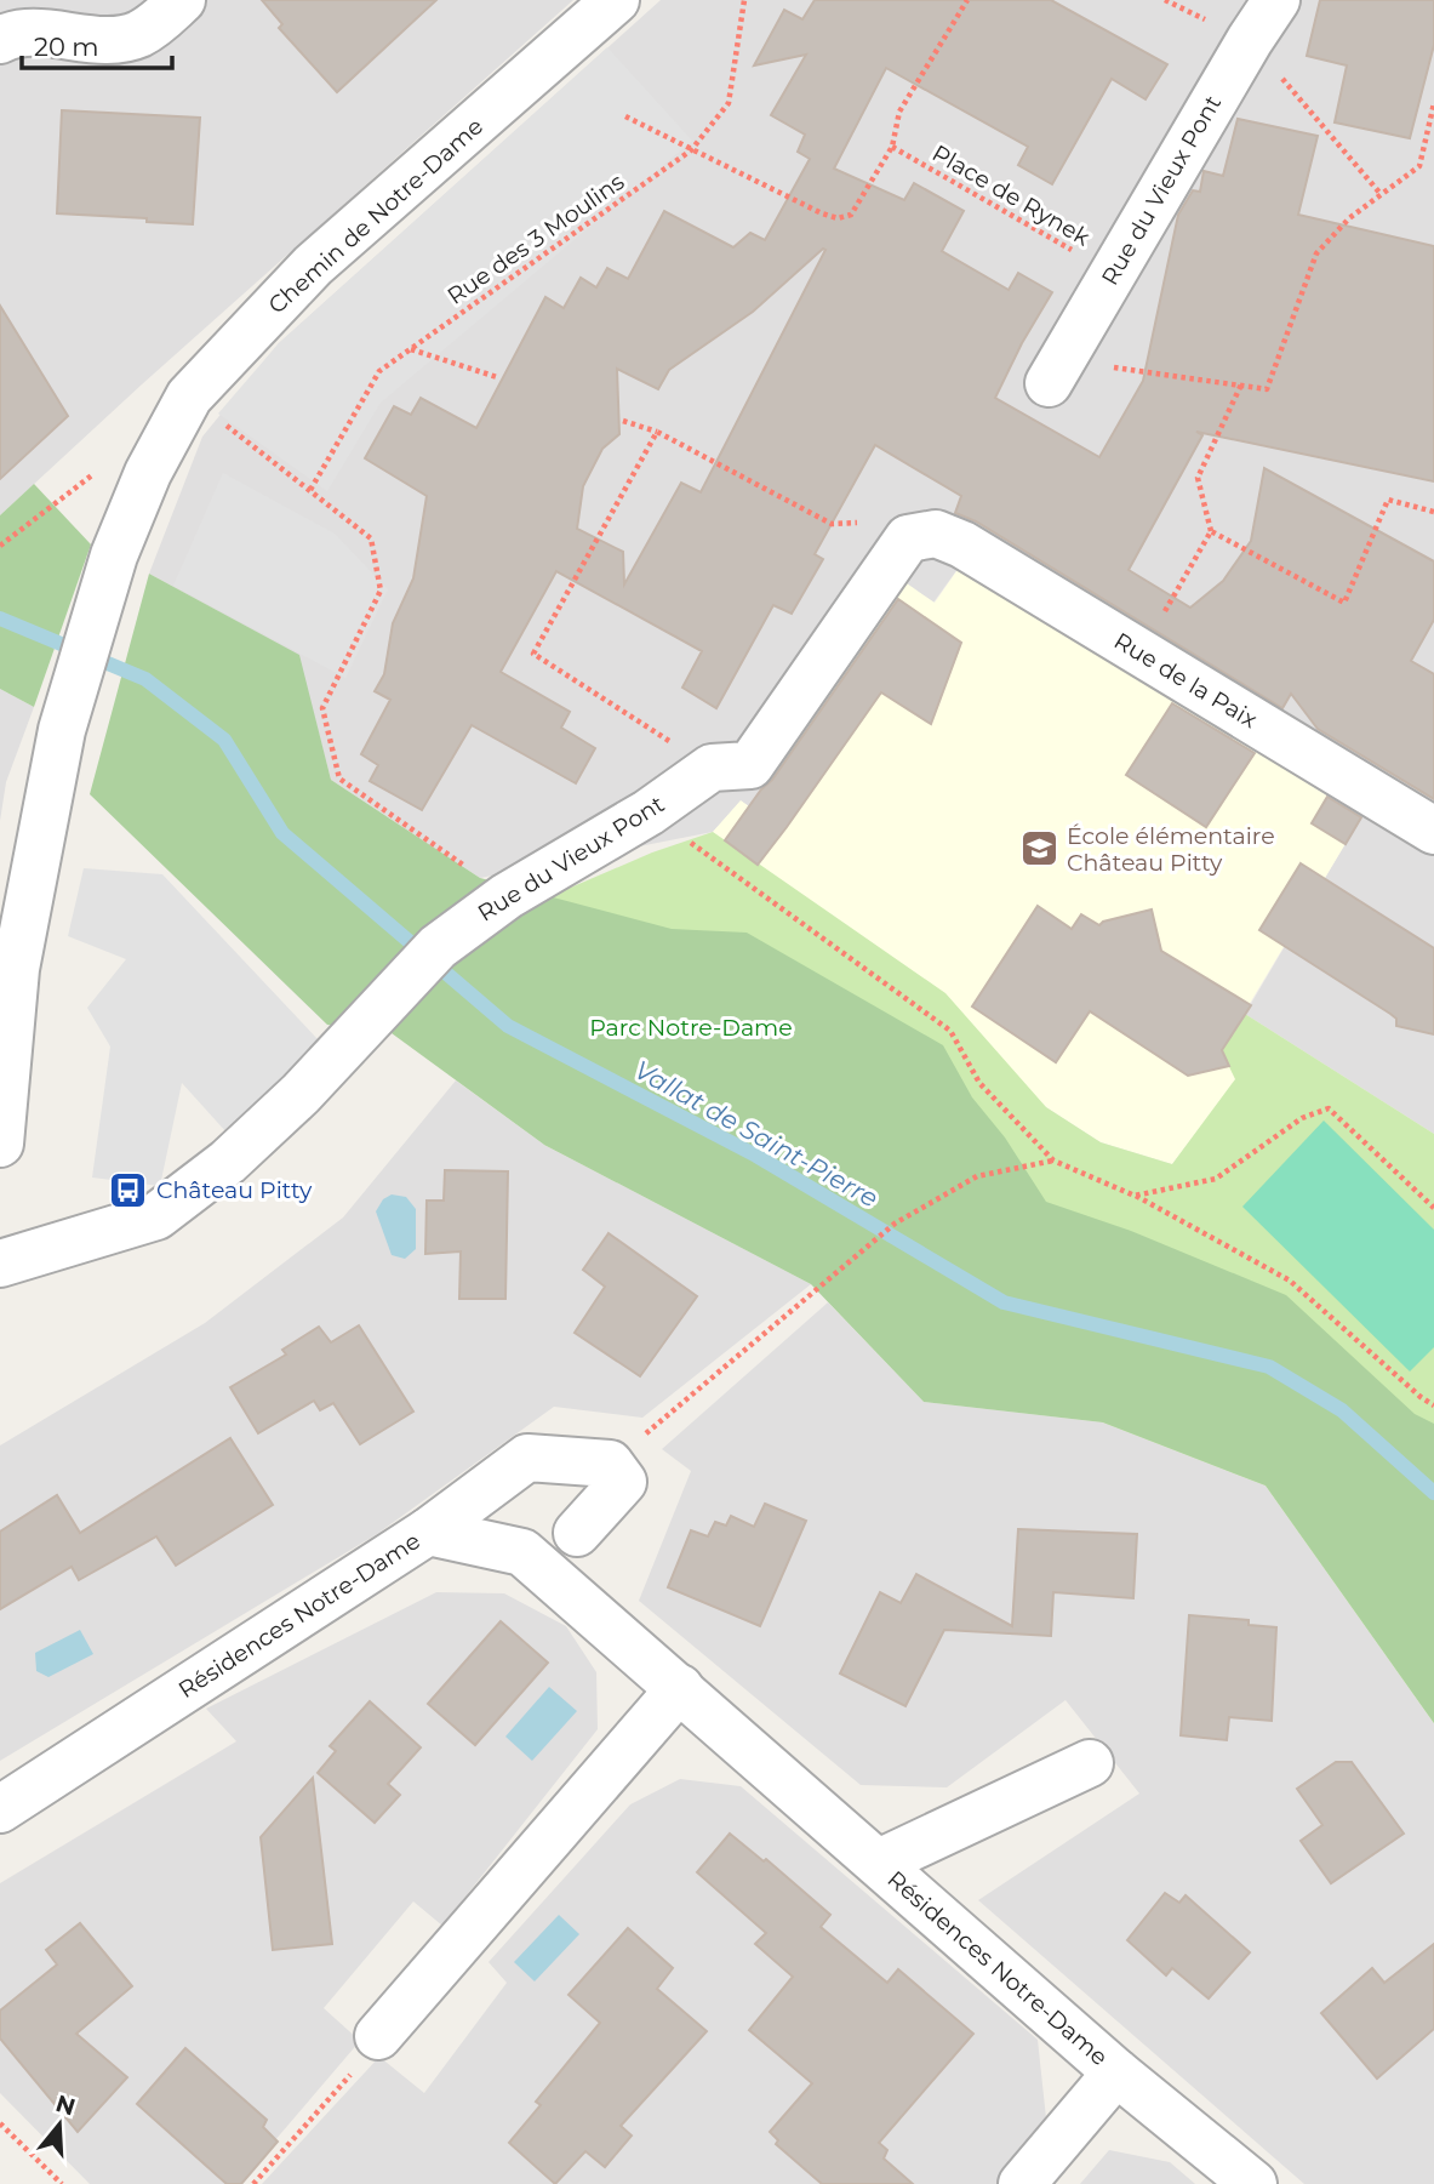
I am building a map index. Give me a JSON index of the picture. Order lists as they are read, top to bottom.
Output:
{
  "streets": {
    "street": [
      "Rue du Vieux Pont",
      "Chemin de Notre-Dame",
      "Rue de la Paix",
      "Résidences Notre-Dame"
    ],
    "path": ["Place de Rynek", "Rue des 3 Moulins"]
  },
  "crossings": [
    ["Rue du Vieux Pont", "Place de Rynek"],
    ["Rue du Vieux Pont", "Rue de la Paix"]
  ],
  "water": ["Vallat de Saint-Pierre"],
  "parks": ["Parc Notre-Dame"],
  "places": {
    "school or university": ["École élémentaire Château Pitty"],
    "bus stop": ["Château Pitty"]
  },
  "scale_bar": "20 m",
  "north": "top"
}
